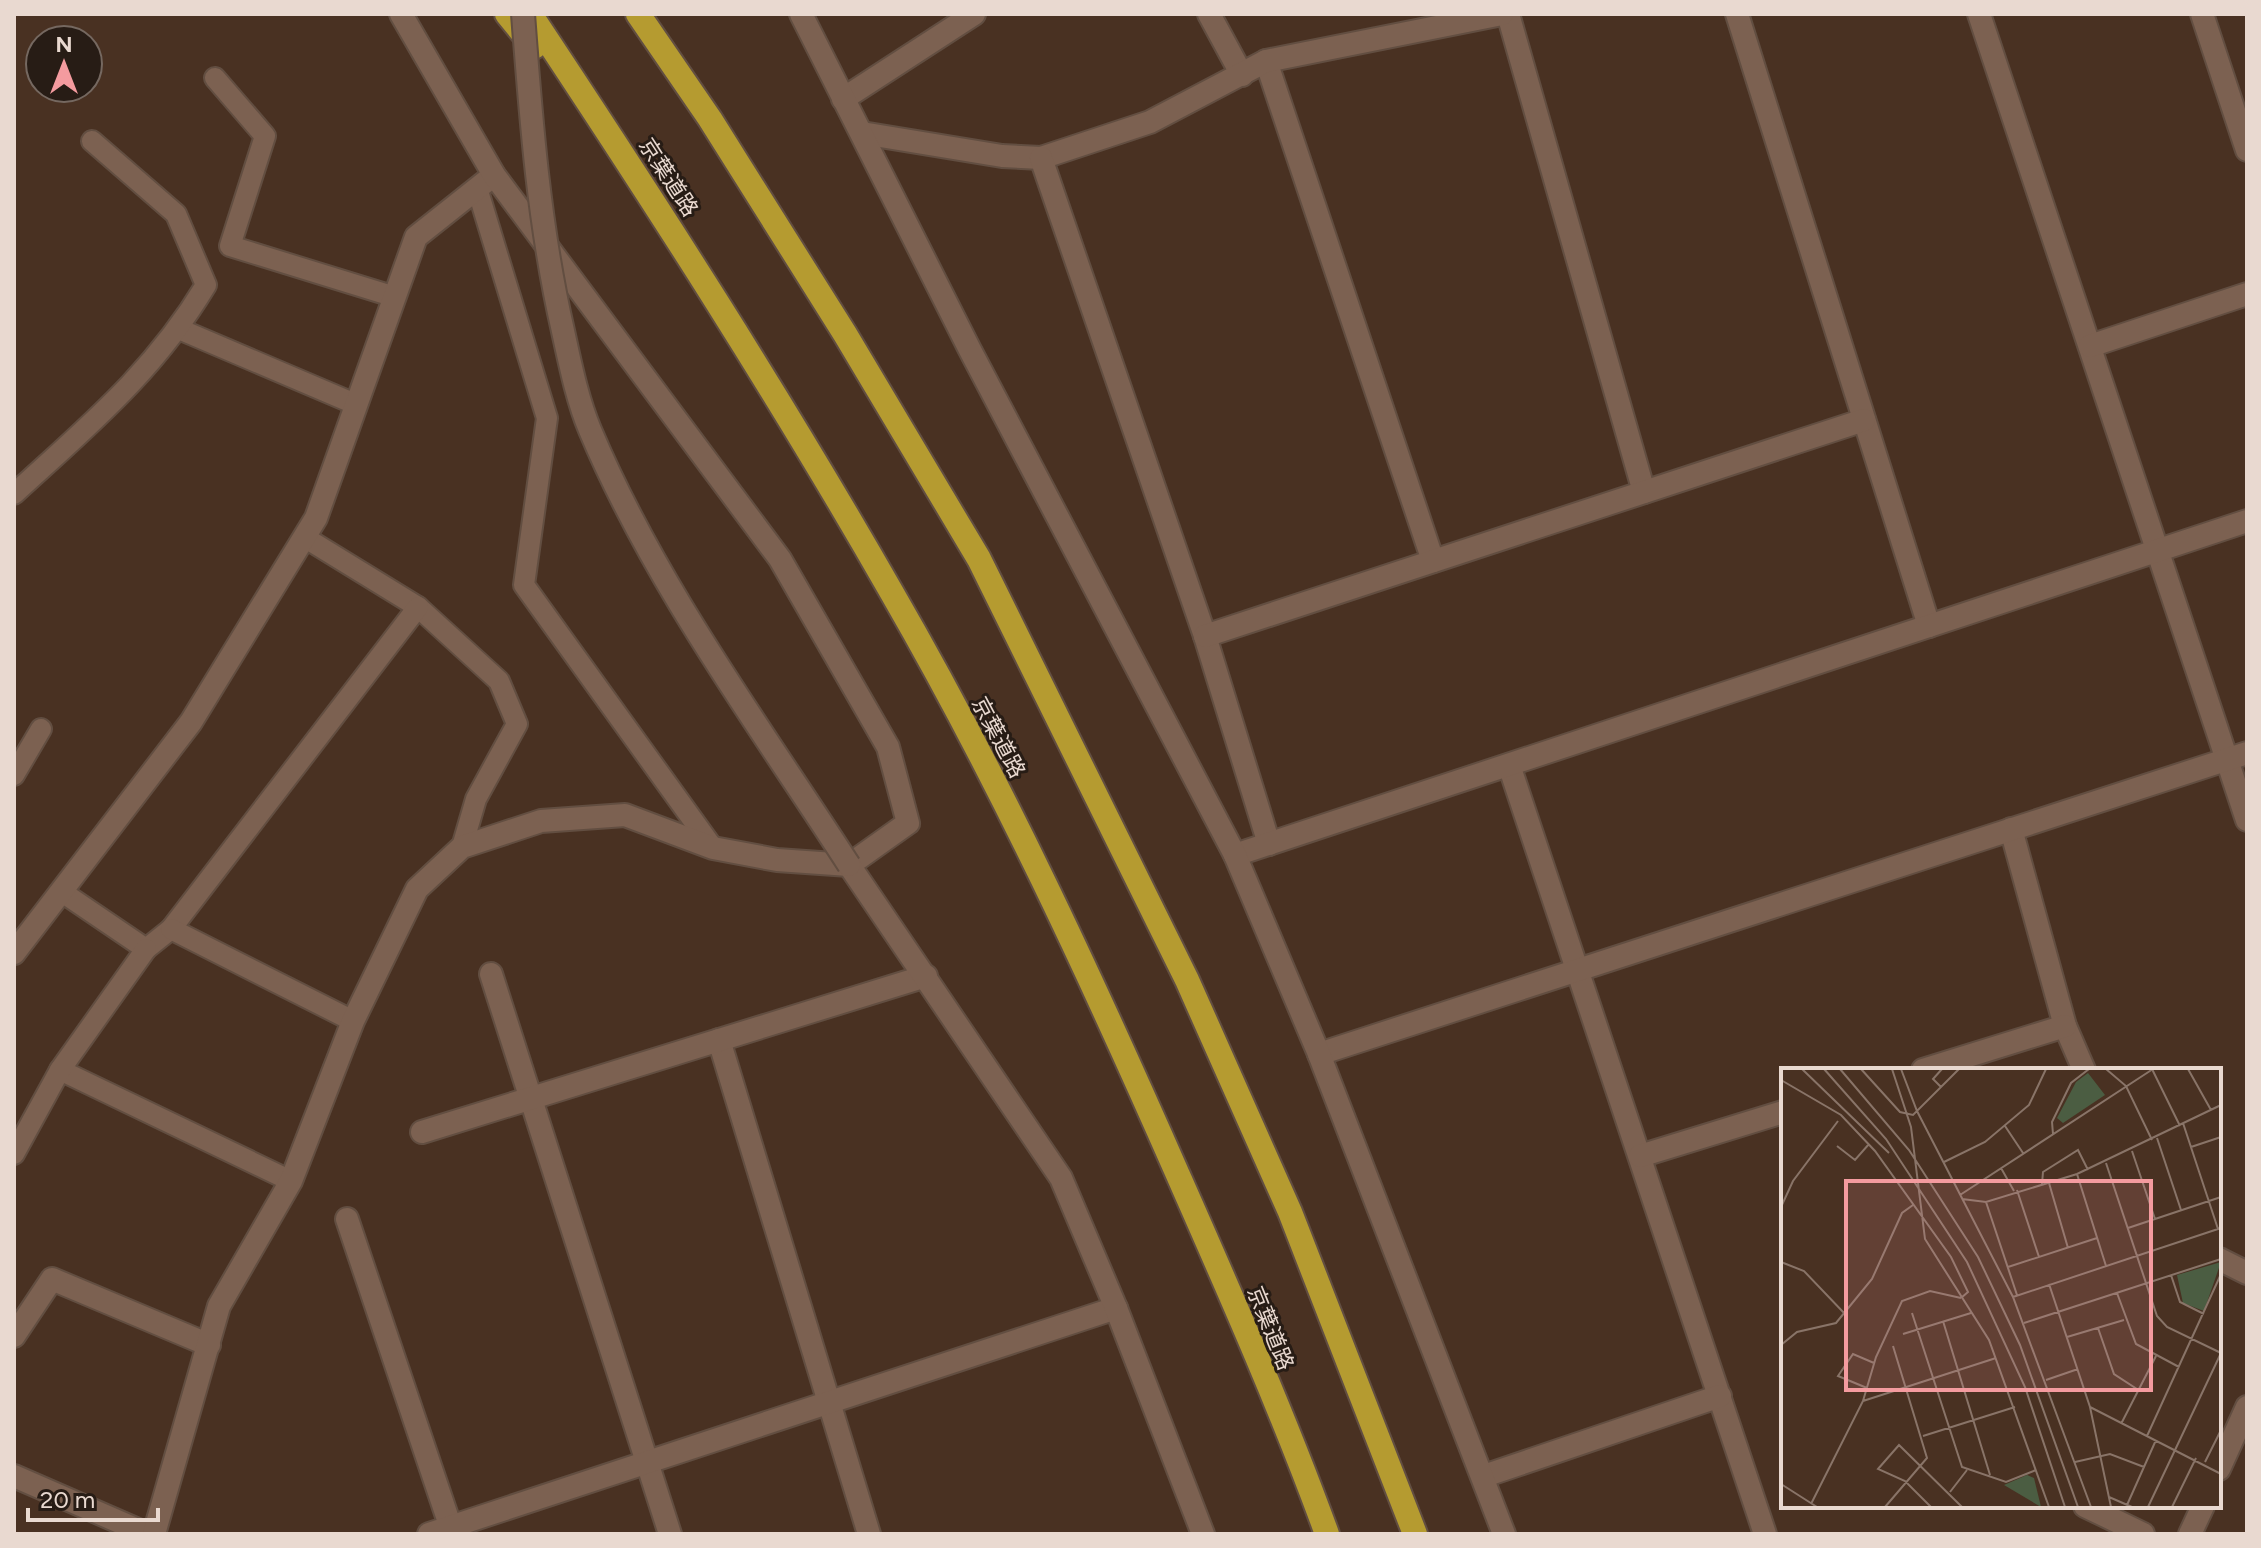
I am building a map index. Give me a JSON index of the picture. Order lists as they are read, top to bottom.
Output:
{
  "streets": {
    "highway": ["京葉道路"]
  },
  "scale_bar": "20 m",
  "north": "top"
}
